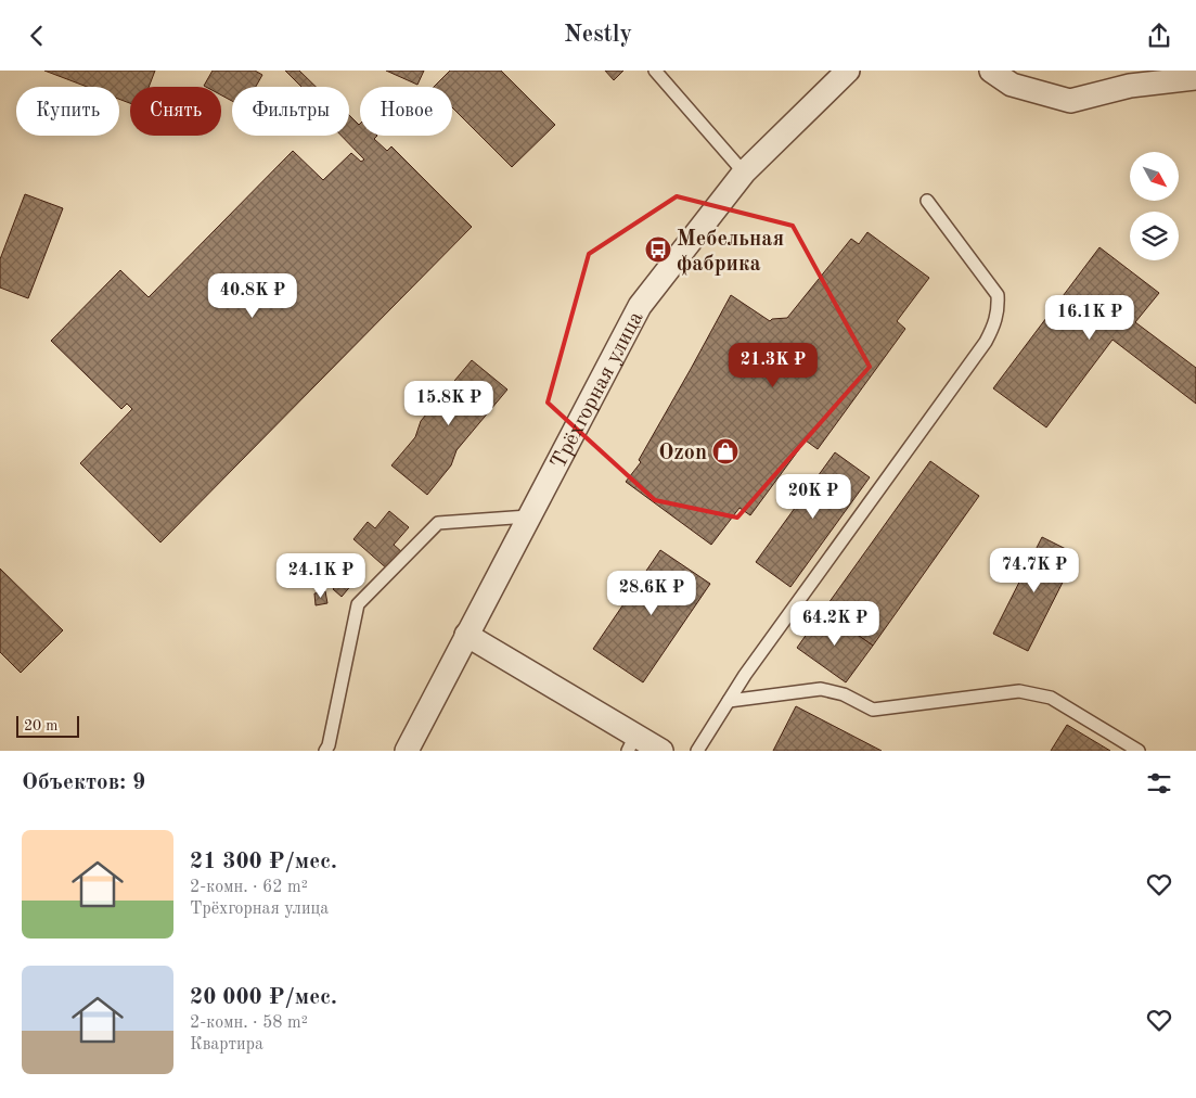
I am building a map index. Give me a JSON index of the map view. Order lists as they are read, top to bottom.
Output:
{
  "streets": {
    "street": ["Трёхгорная улица"]
  },
  "places": {
    "bus stop": ["Мебельная фабрика"],
    "shop": ["Ozon"]
  },
  "scale_bar": "20 m",
  "north": "bottom right",
  "page": {
    "header": "Nestly",
    "chip": [
      "Купить",
      "Снять",
      "Фильтры",
      "Новое"
    ],
    "price": [
      "40.8K ₽",
      "16.1K ₽",
      "21.3K ₽",
      "15.8K ₽",
      "20K ₽",
      "74.7K ₽",
      "24.1K ₽",
      "28.6K ₽",
      "64.2K ₽"
    ],
    "scale": "20 m",
    "heading": "Объектов: 9",
    "list": [
      {
        "name": "21 300 ₽/мес.",
        "note": "2-комн. · 62 m² · Трёхгорная улица"
      },
      {
        "name": "20 000 ₽/мес.",
        "note": "2-комн. · 58 m² · Квартира"
      }
    ]
  }
}
